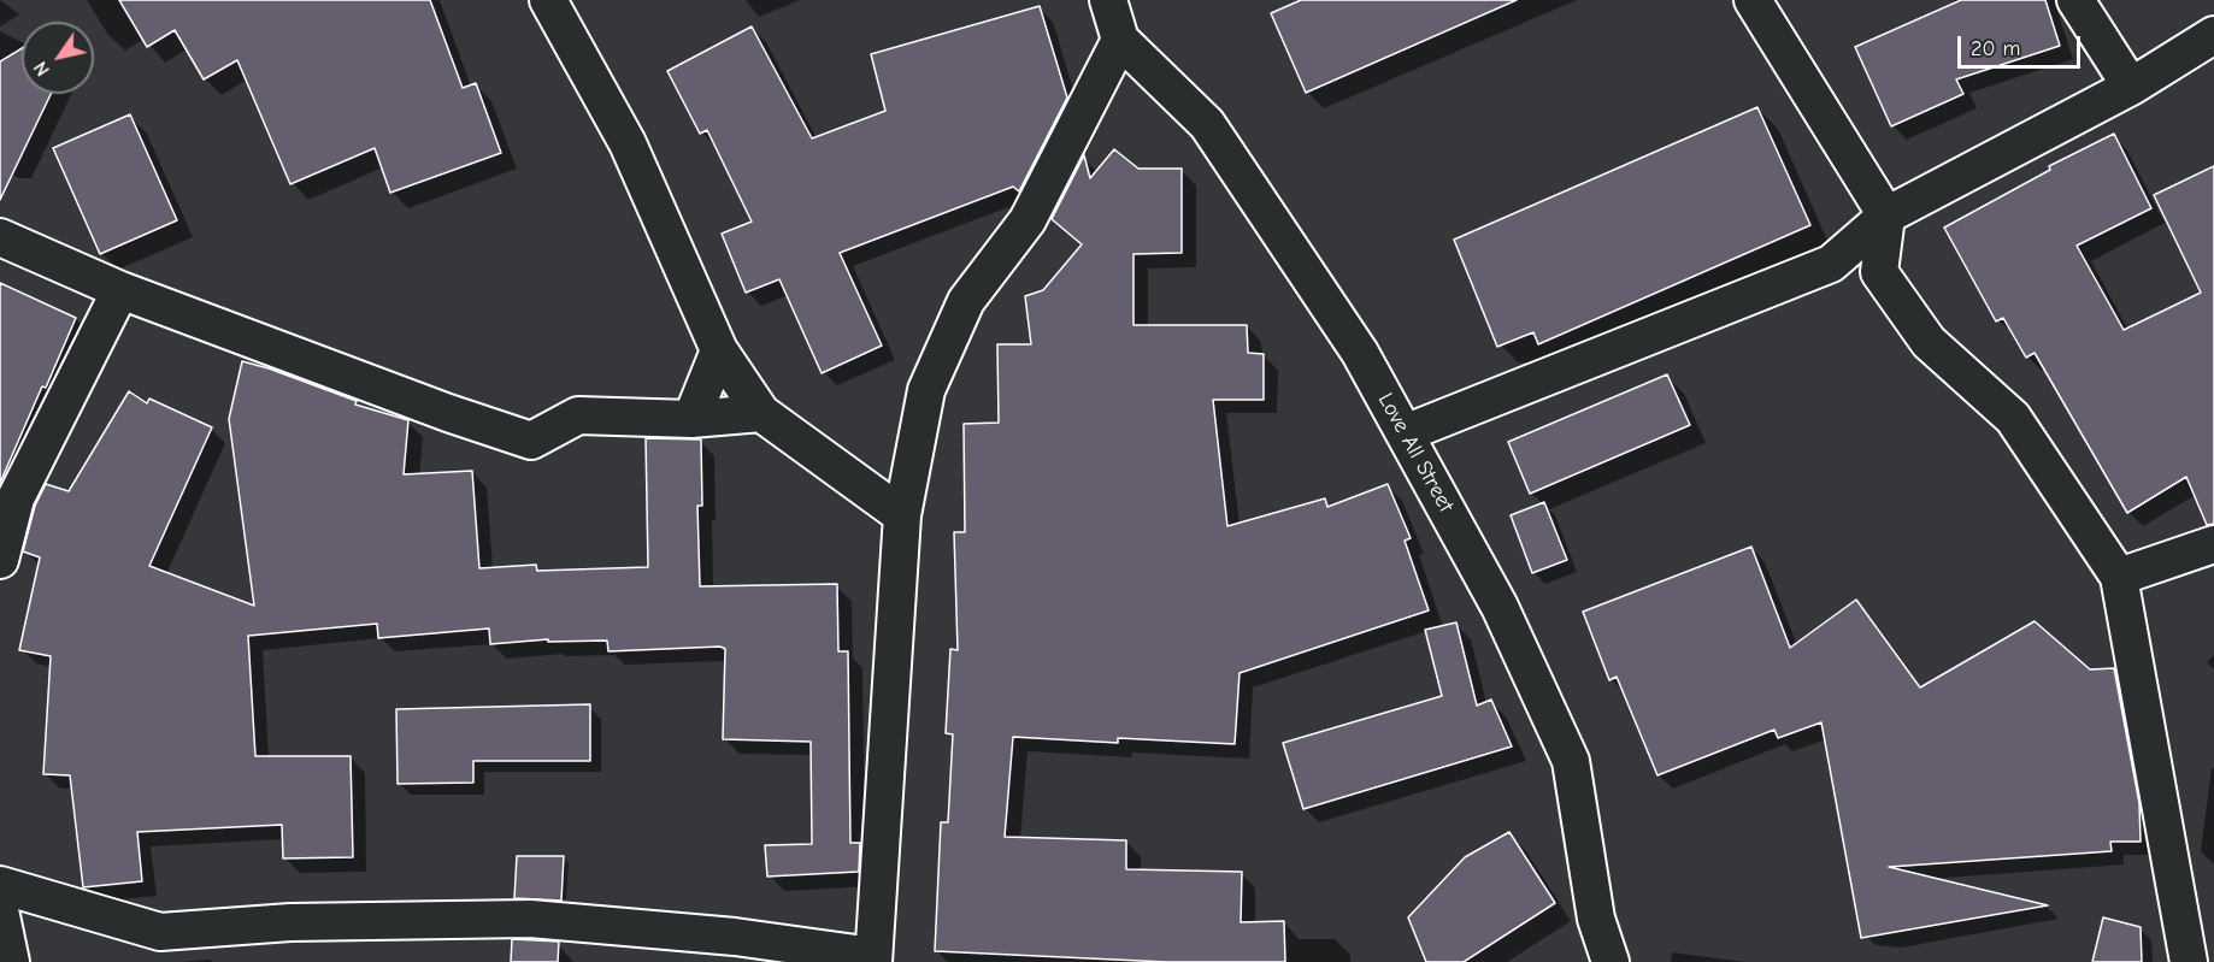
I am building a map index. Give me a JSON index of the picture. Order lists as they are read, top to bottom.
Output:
{
  "streets": {
    "street": ["Love All Street"]
  },
  "scale_bar": "20 m",
  "north": "bottom left"
}
